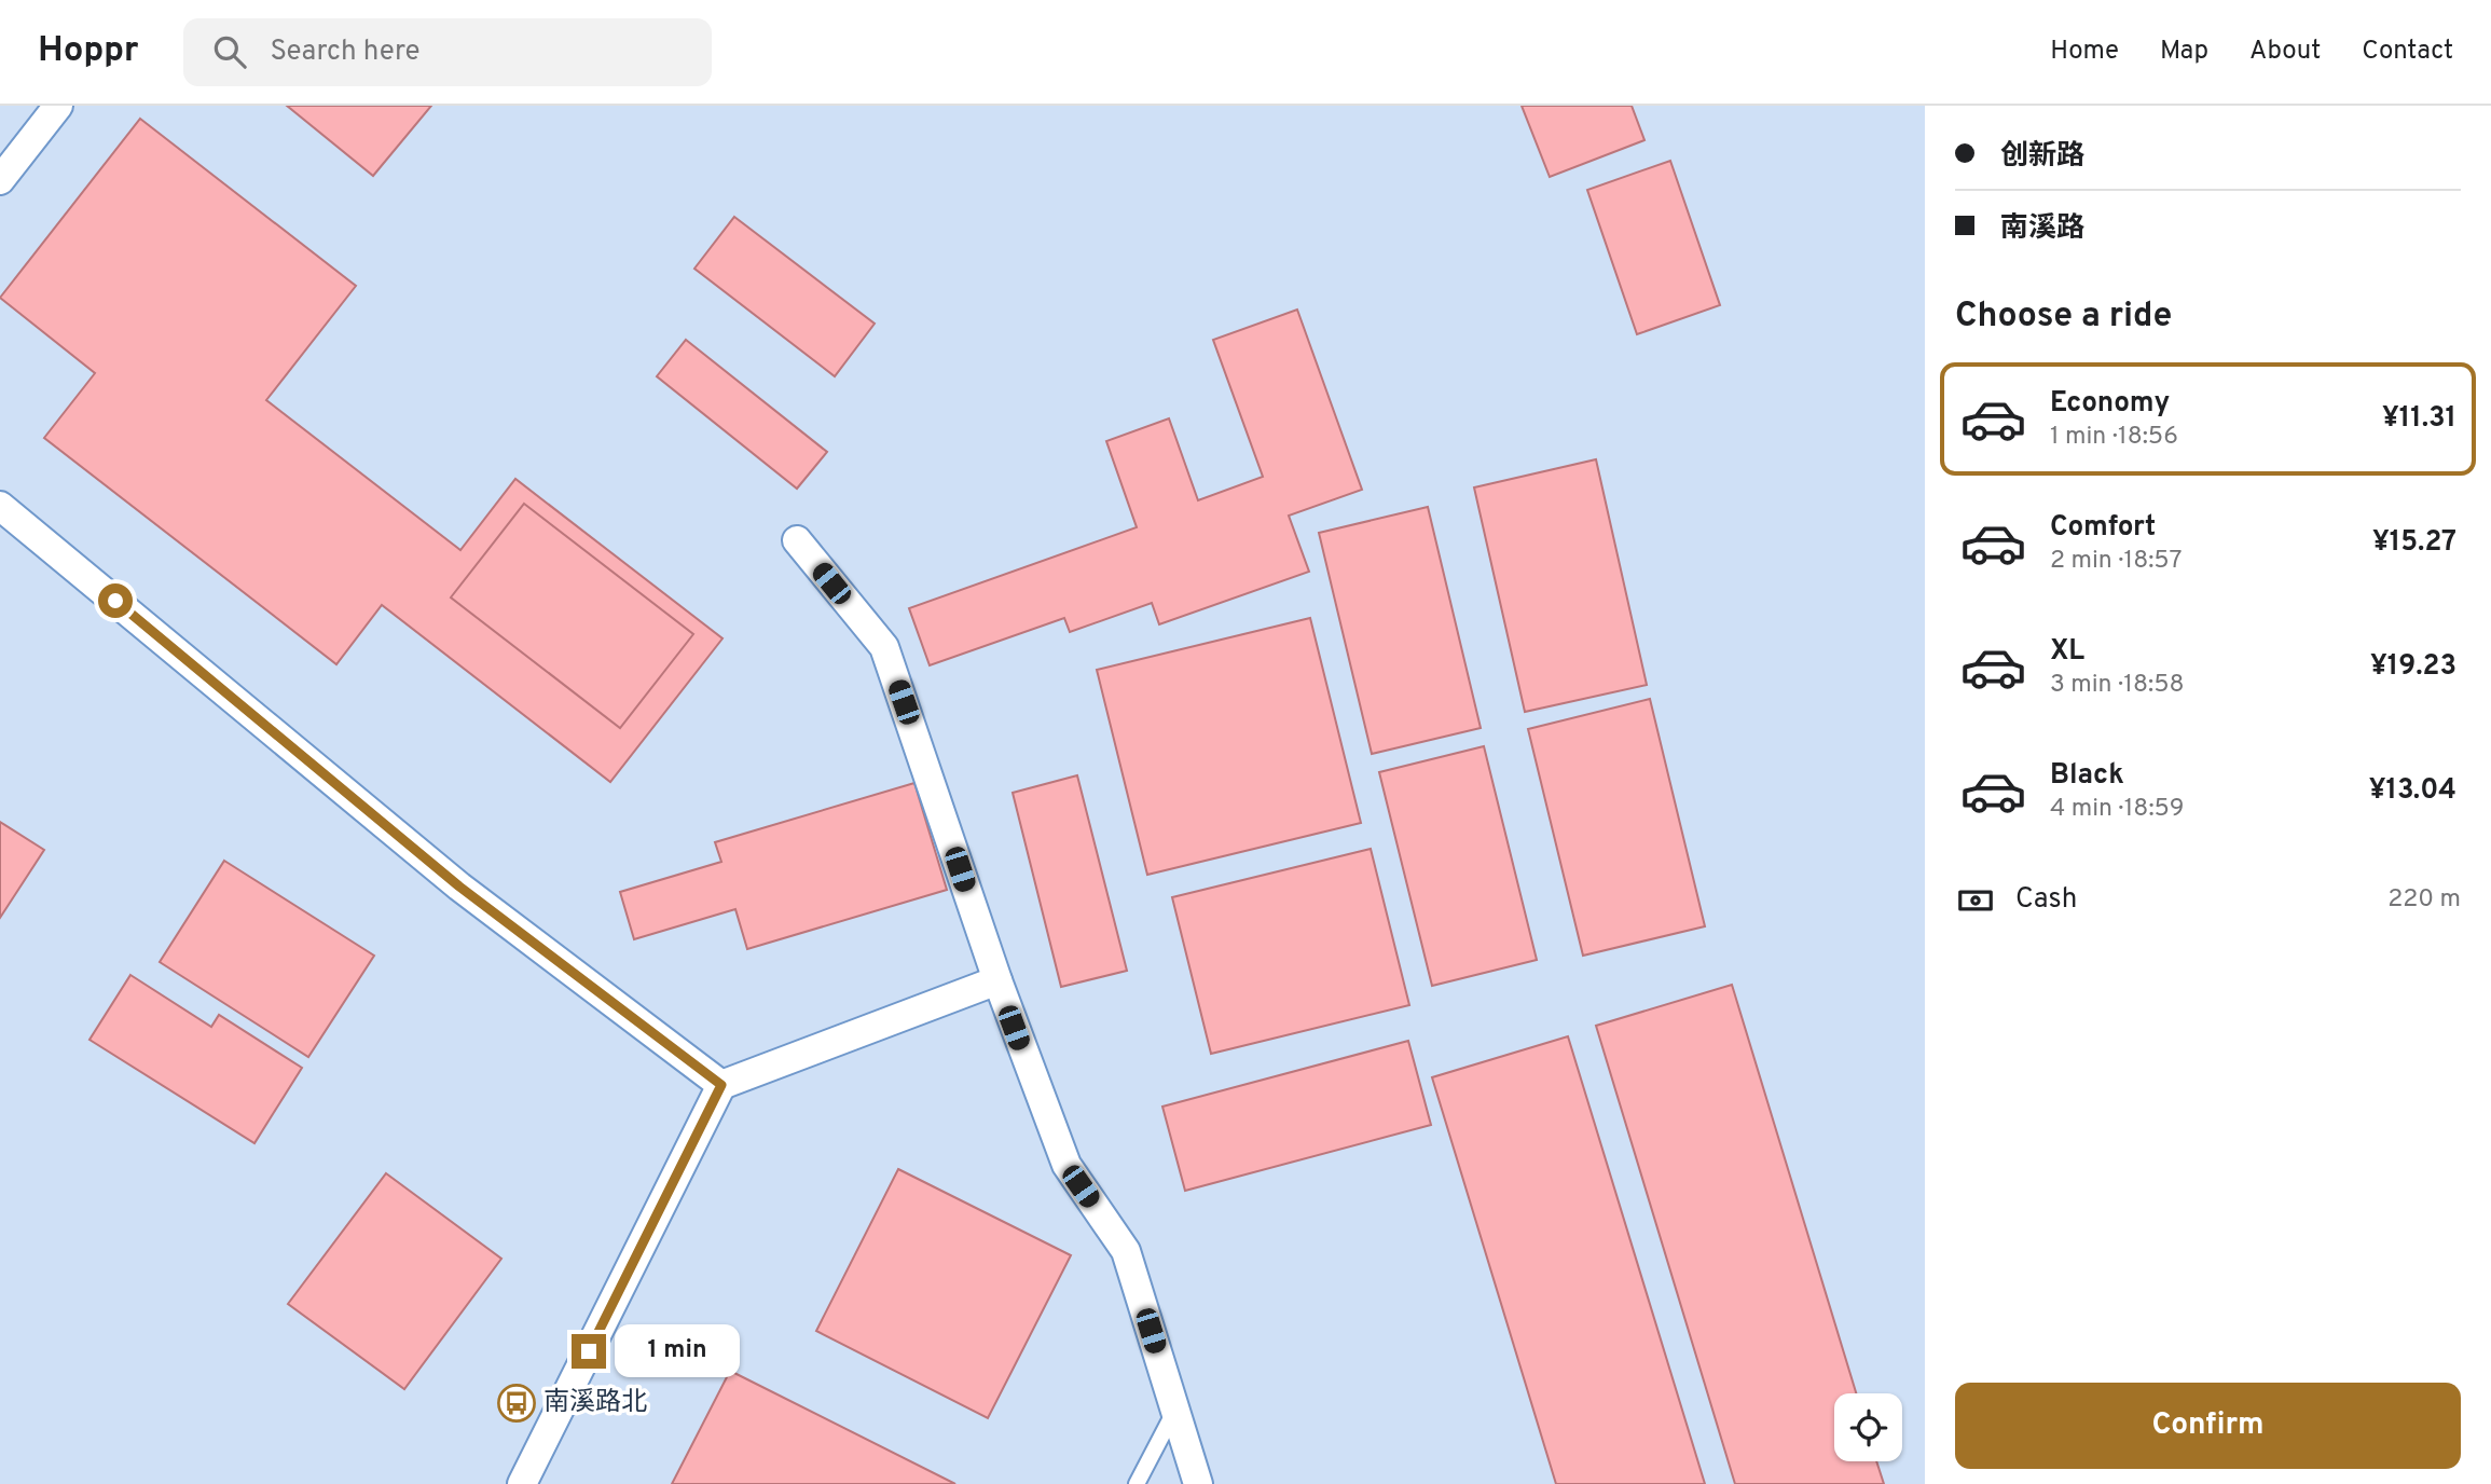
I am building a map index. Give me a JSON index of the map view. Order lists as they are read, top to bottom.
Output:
{
  "places": {
    "bus stop": ["南溪路北"]
  },
  "page": {
    "header": "Hoppr",
    "search": "Search here",
    "nav": [
      "Home",
      "Map",
      "About",
      "Contact"
    ],
    "banner": ["创新路", "南溪路"],
    "heading": "Choose a ride",
    "list": [
      {
        "name": "Economy",
        "note": "1 min · 18:56",
        "value": "¥11.31"
      },
      {
        "name": "Comfort",
        "note": "2 min · 18:57",
        "value": "¥15.27"
      },
      {
        "name": "XL",
        "note": "3 min · 18:58",
        "value": "¥19.23"
      },
      {
        "name": "Black",
        "note": "4 min · 18:59",
        "value": "¥13.04"
      }
    ],
    "pay": ["Cash", "220 m"],
    "bubble": "1 min",
    "buttons": "Confirm"
  }
}
